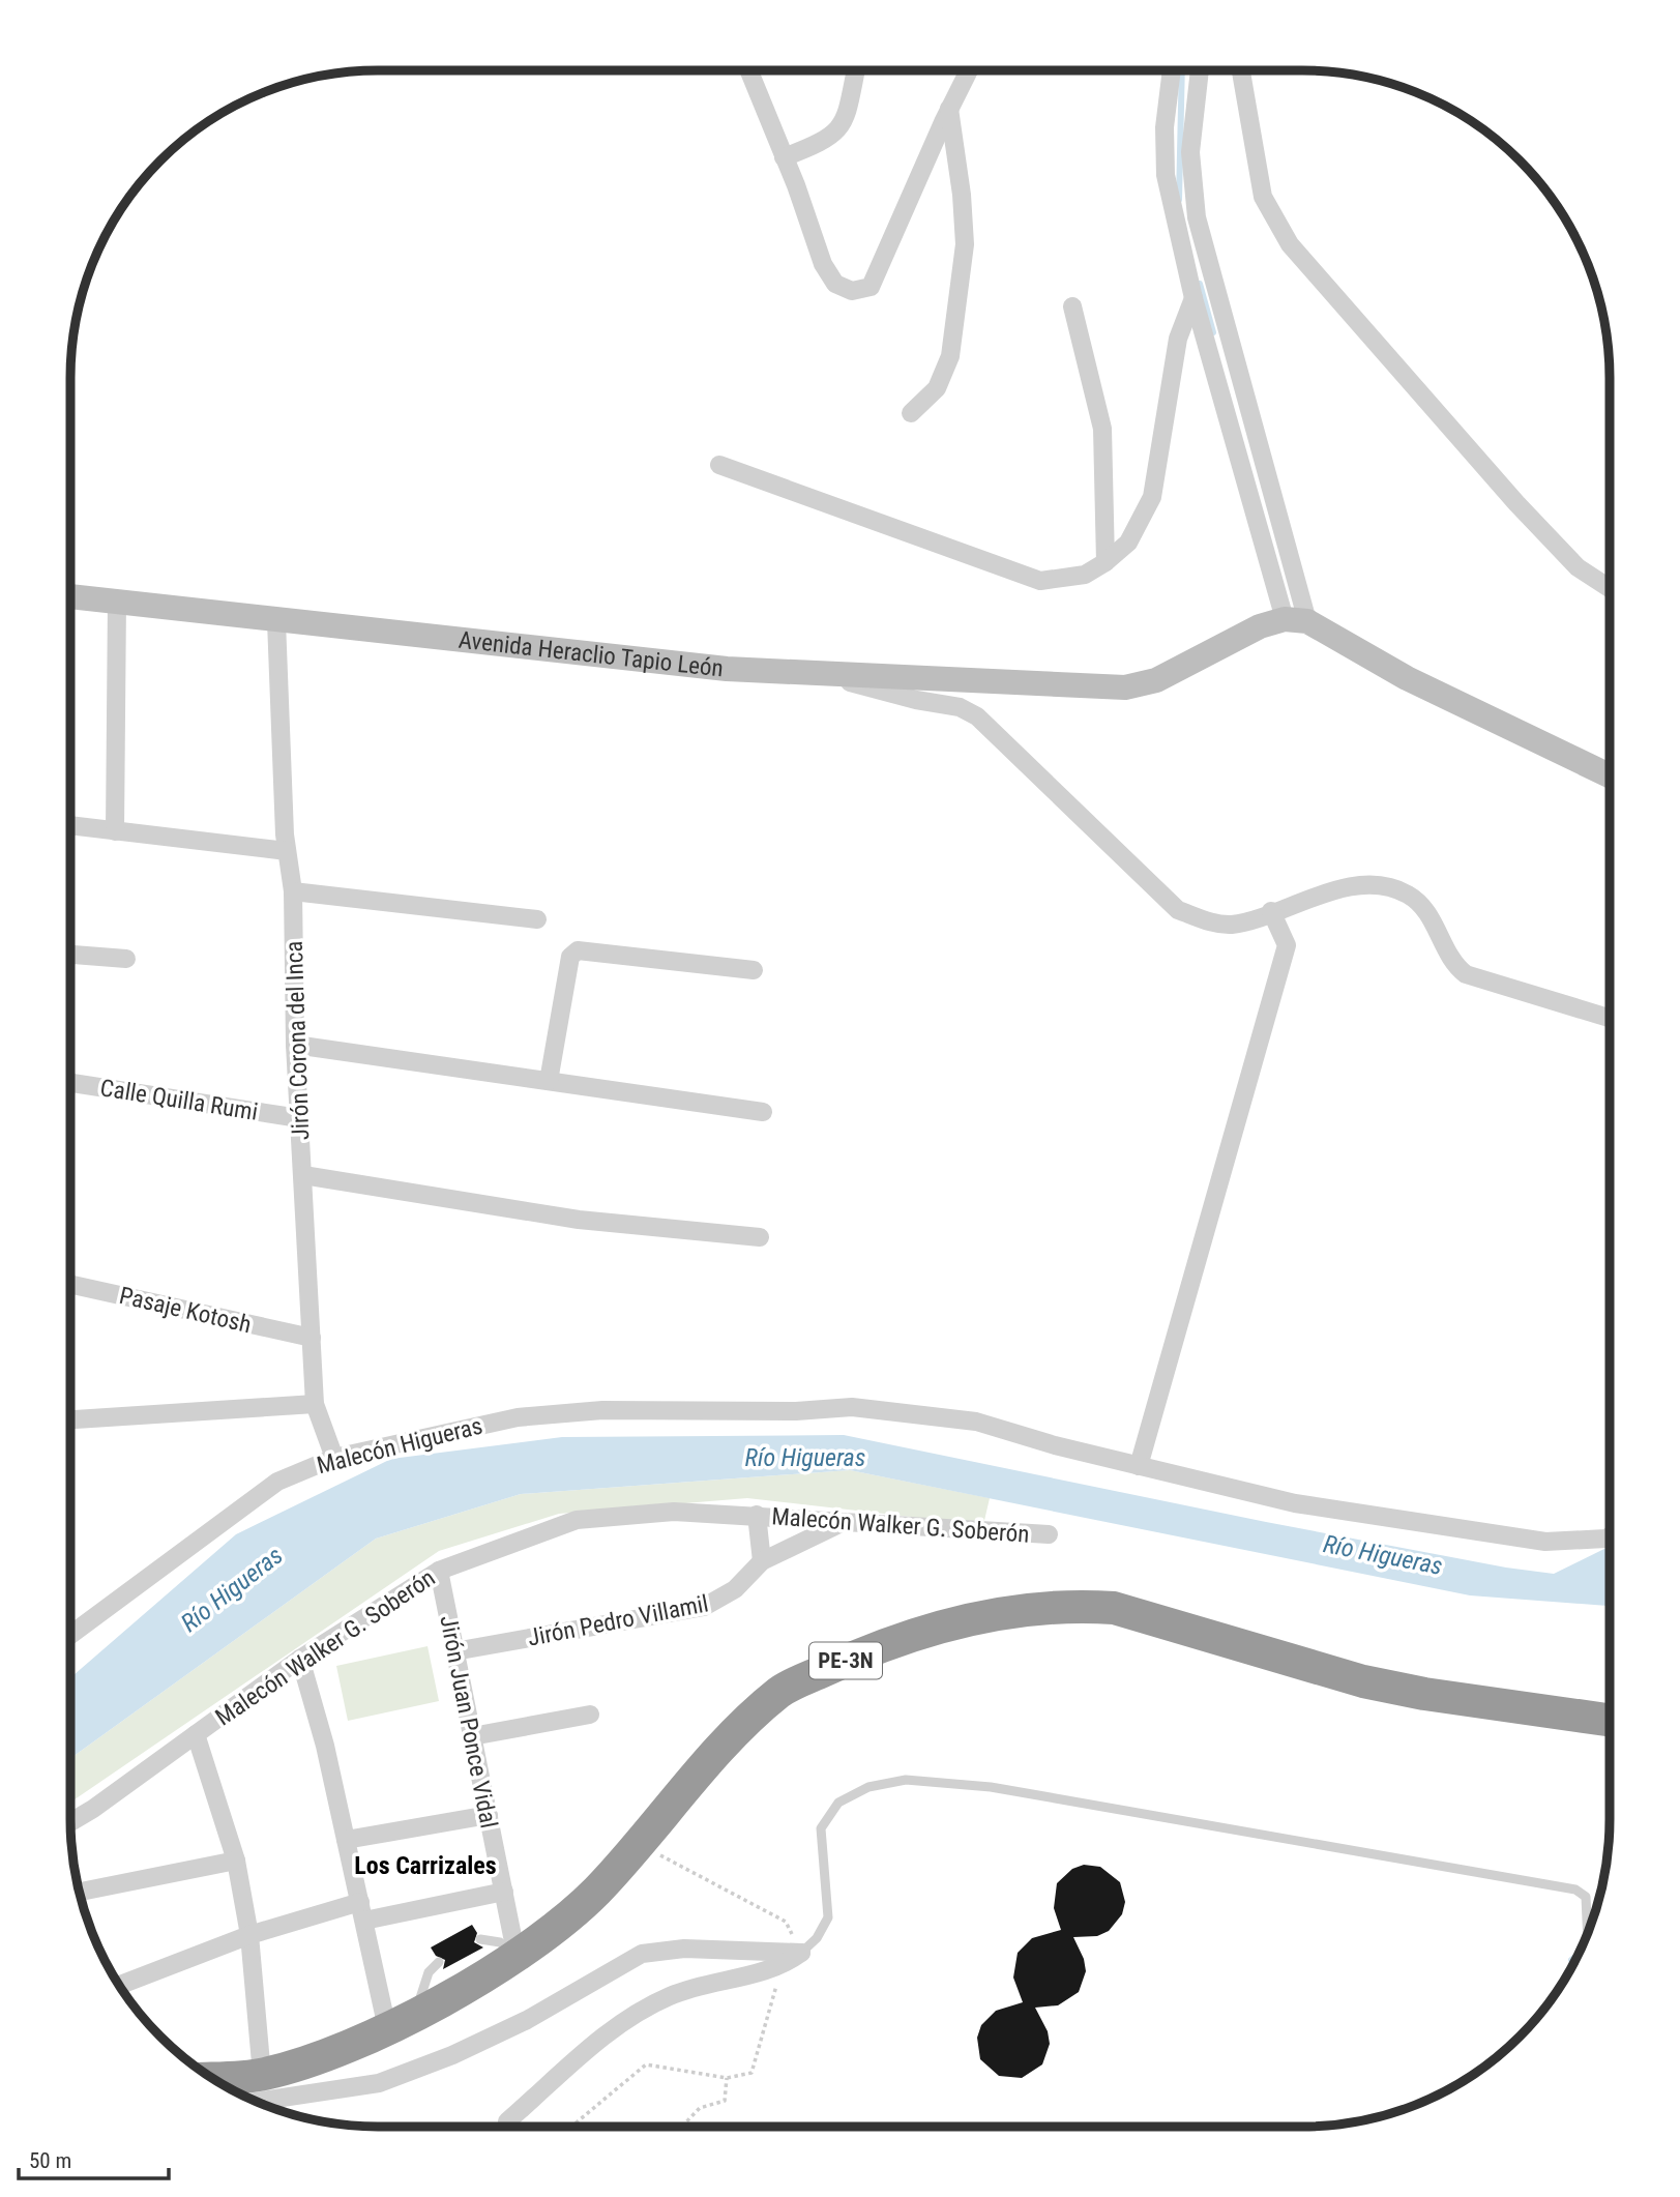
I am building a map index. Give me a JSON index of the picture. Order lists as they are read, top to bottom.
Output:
{
  "streets": {
    "highway": ["PE-3N"],
    "street": [
      "Avenida Heraclio Tapio León",
      "Jirón Corona del Inca",
      "Calle Quilla Rumi",
      "Pasaje Kotosh",
      "Malecón Higueras",
      "Malecón Walker G. Soberón",
      "Jirón Pedro Villamil",
      "Jirón Juan Ponce Vidal"
    ]
  },
  "crossings": [
    ["Avenida Heraclio Tapio León", "Jirón Corona del Inca"],
    ["Jirón Corona del Inca", "Calle Quilla Rumi"],
    ["Jirón Corona del Inca", "Pasaje Kotosh"],
    ["Jirón Corona del Inca", "Malecón Higueras"],
    ["Malecón Walker G. Soberón", "Jirón Pedro Villamil"],
    ["Malecón Walker G. Soberón", "Jirón Juan Ponce Vidal"],
    ["Jirón Pedro Villamil", "Jirón Juan Ponce Vidal"],
    ["PE-3N", "Jirón Juan Ponce Vidal"]
  ],
  "districts": ["Los Carrizales"],
  "water": ["Río Higueras"],
  "scale_bar": "50 m"
}
